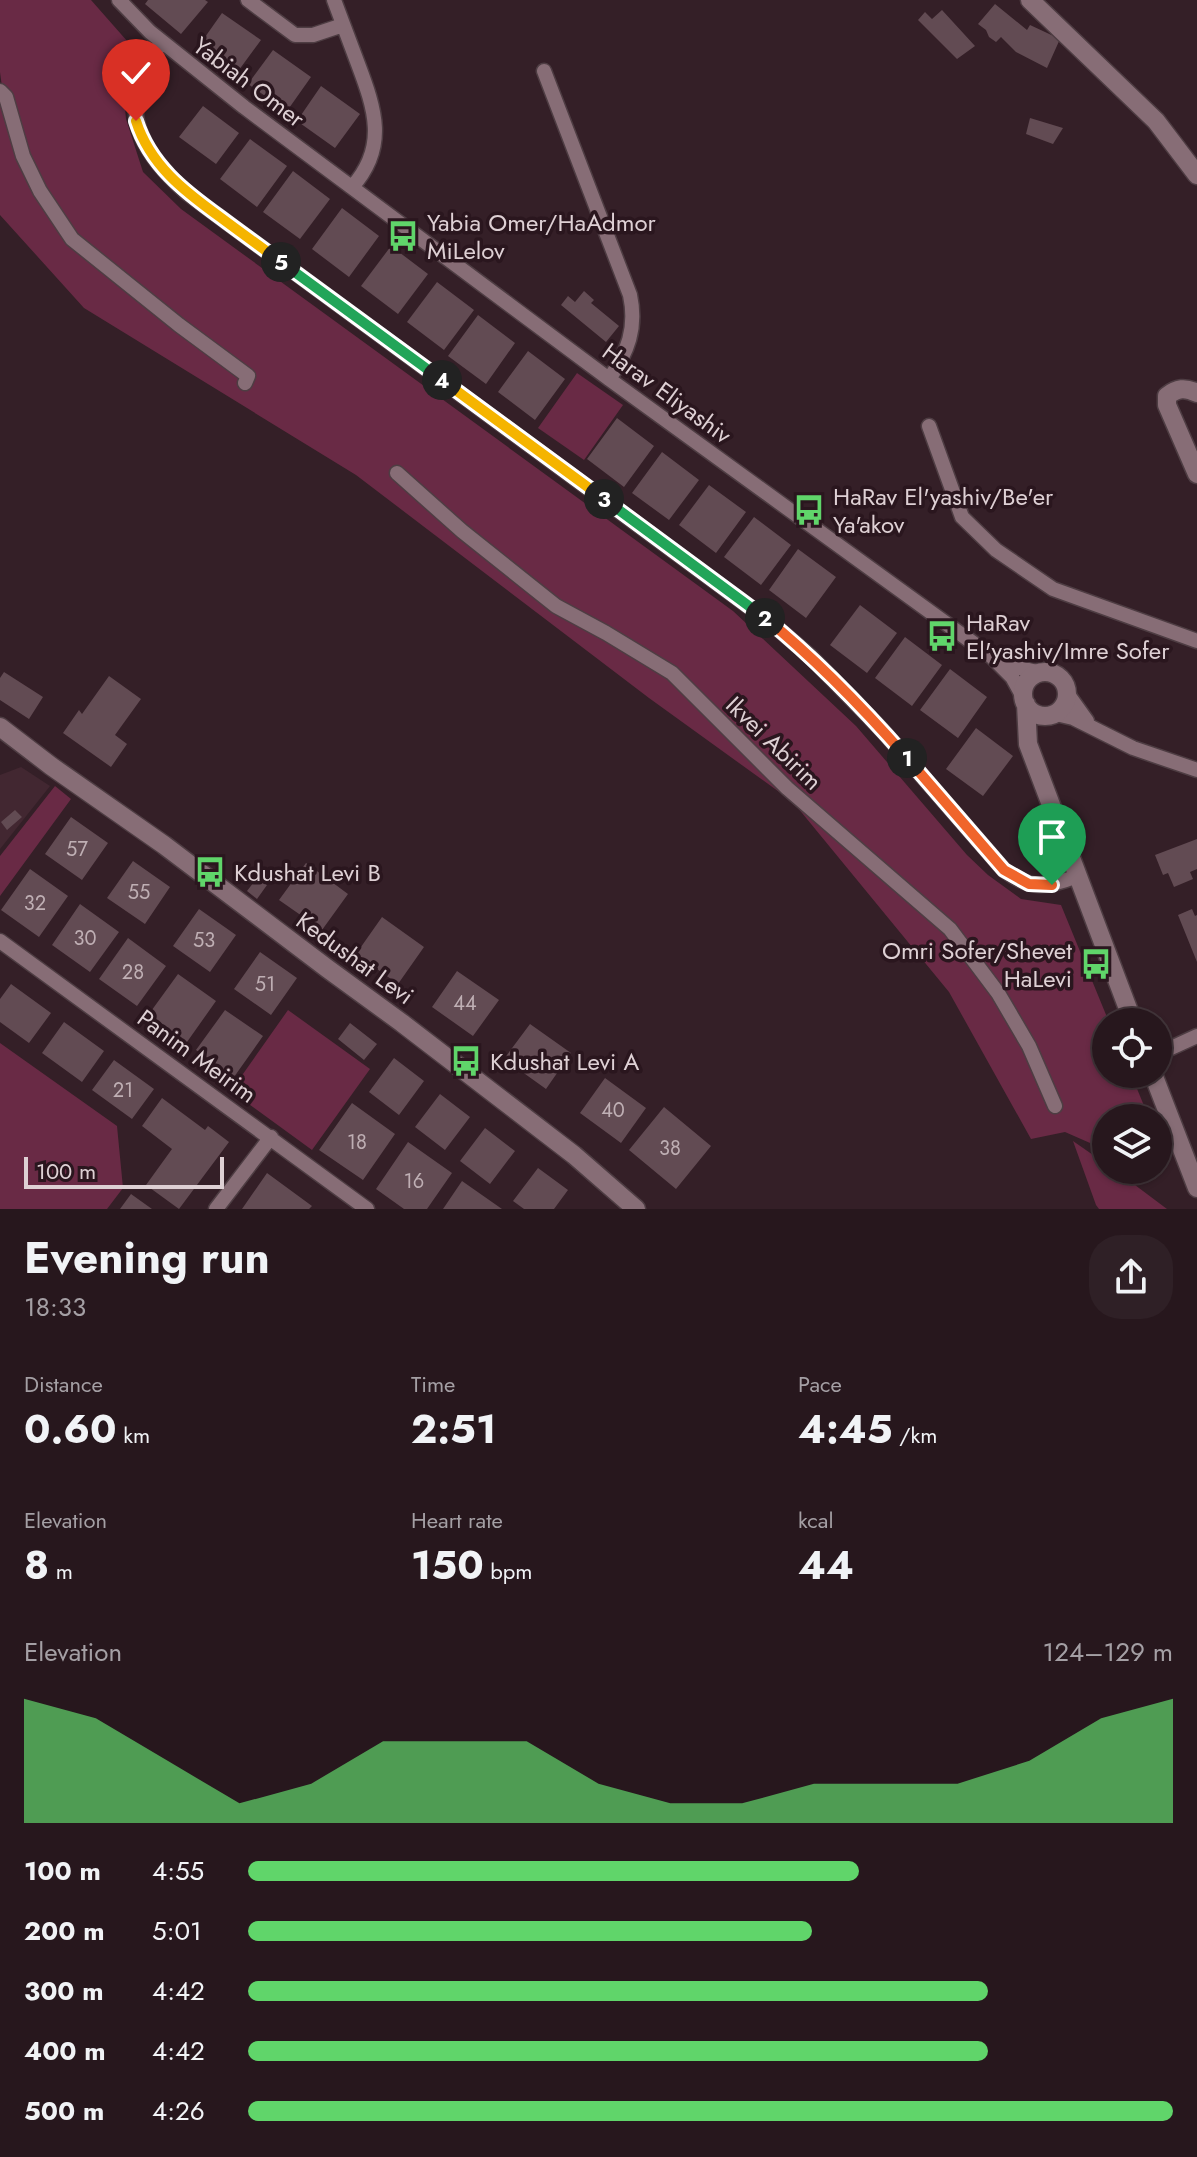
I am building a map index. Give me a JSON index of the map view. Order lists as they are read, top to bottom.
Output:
{
  "streets": {
    "street": [
      "Yabiah Omer",
      "Harav Eliyashiv",
      "Ikvei Abirim",
      "Kedushat Levi",
      "Panim Meirim"
    ]
  },
  "crossings": [
    ["Yabiah Omer", "Harav Eliyashiv"]
  ],
  "places": {
    "bus stop": [
      "Yabia Omer/HaAdmor MiLelov",
      "HaRav El'yashiv/Be'er Ya'akov",
      "HaRav El'yashiv/Imre Sofer",
      "Kdushat Levi B",
      "Omri Sofer/Shevet HaLevi",
      "Kdushat Levi A"
    ]
  },
  "house_numbers": [
    "57",
    "55",
    "32",
    "30",
    "53",
    "28",
    "51",
    "44",
    "21",
    "40",
    "18",
    "38",
    "16"
  ],
  "scale_bar": "100 m",
  "page": {
    "pins": [
      "5",
      "4",
      "3",
      "2",
      "1"
    ],
    "scale": "100 m",
    "heading": ["Evening run", "18:33"],
    "stats": [
      ["Distance", "0.60 km"],
      ["Time", "2:51"],
      ["Pace", "4:45 /km"],
      ["Elevation", "8 m"],
      ["Heart rate", "150 bpm"],
      ["kcal", "44"]
    ],
    "chart": ["Elevation", "124–129 m"],
    "list": [
      {
        "name": "100 m",
        "note": "4:55"
      },
      {
        "name": "200 m",
        "note": "5:01"
      },
      {
        "name": "300 m",
        "note": "4:42"
      },
      {
        "name": "400 m",
        "note": "4:42"
      },
      {
        "name": "500 m",
        "note": "4:26"
      }
    ]
  }
}
